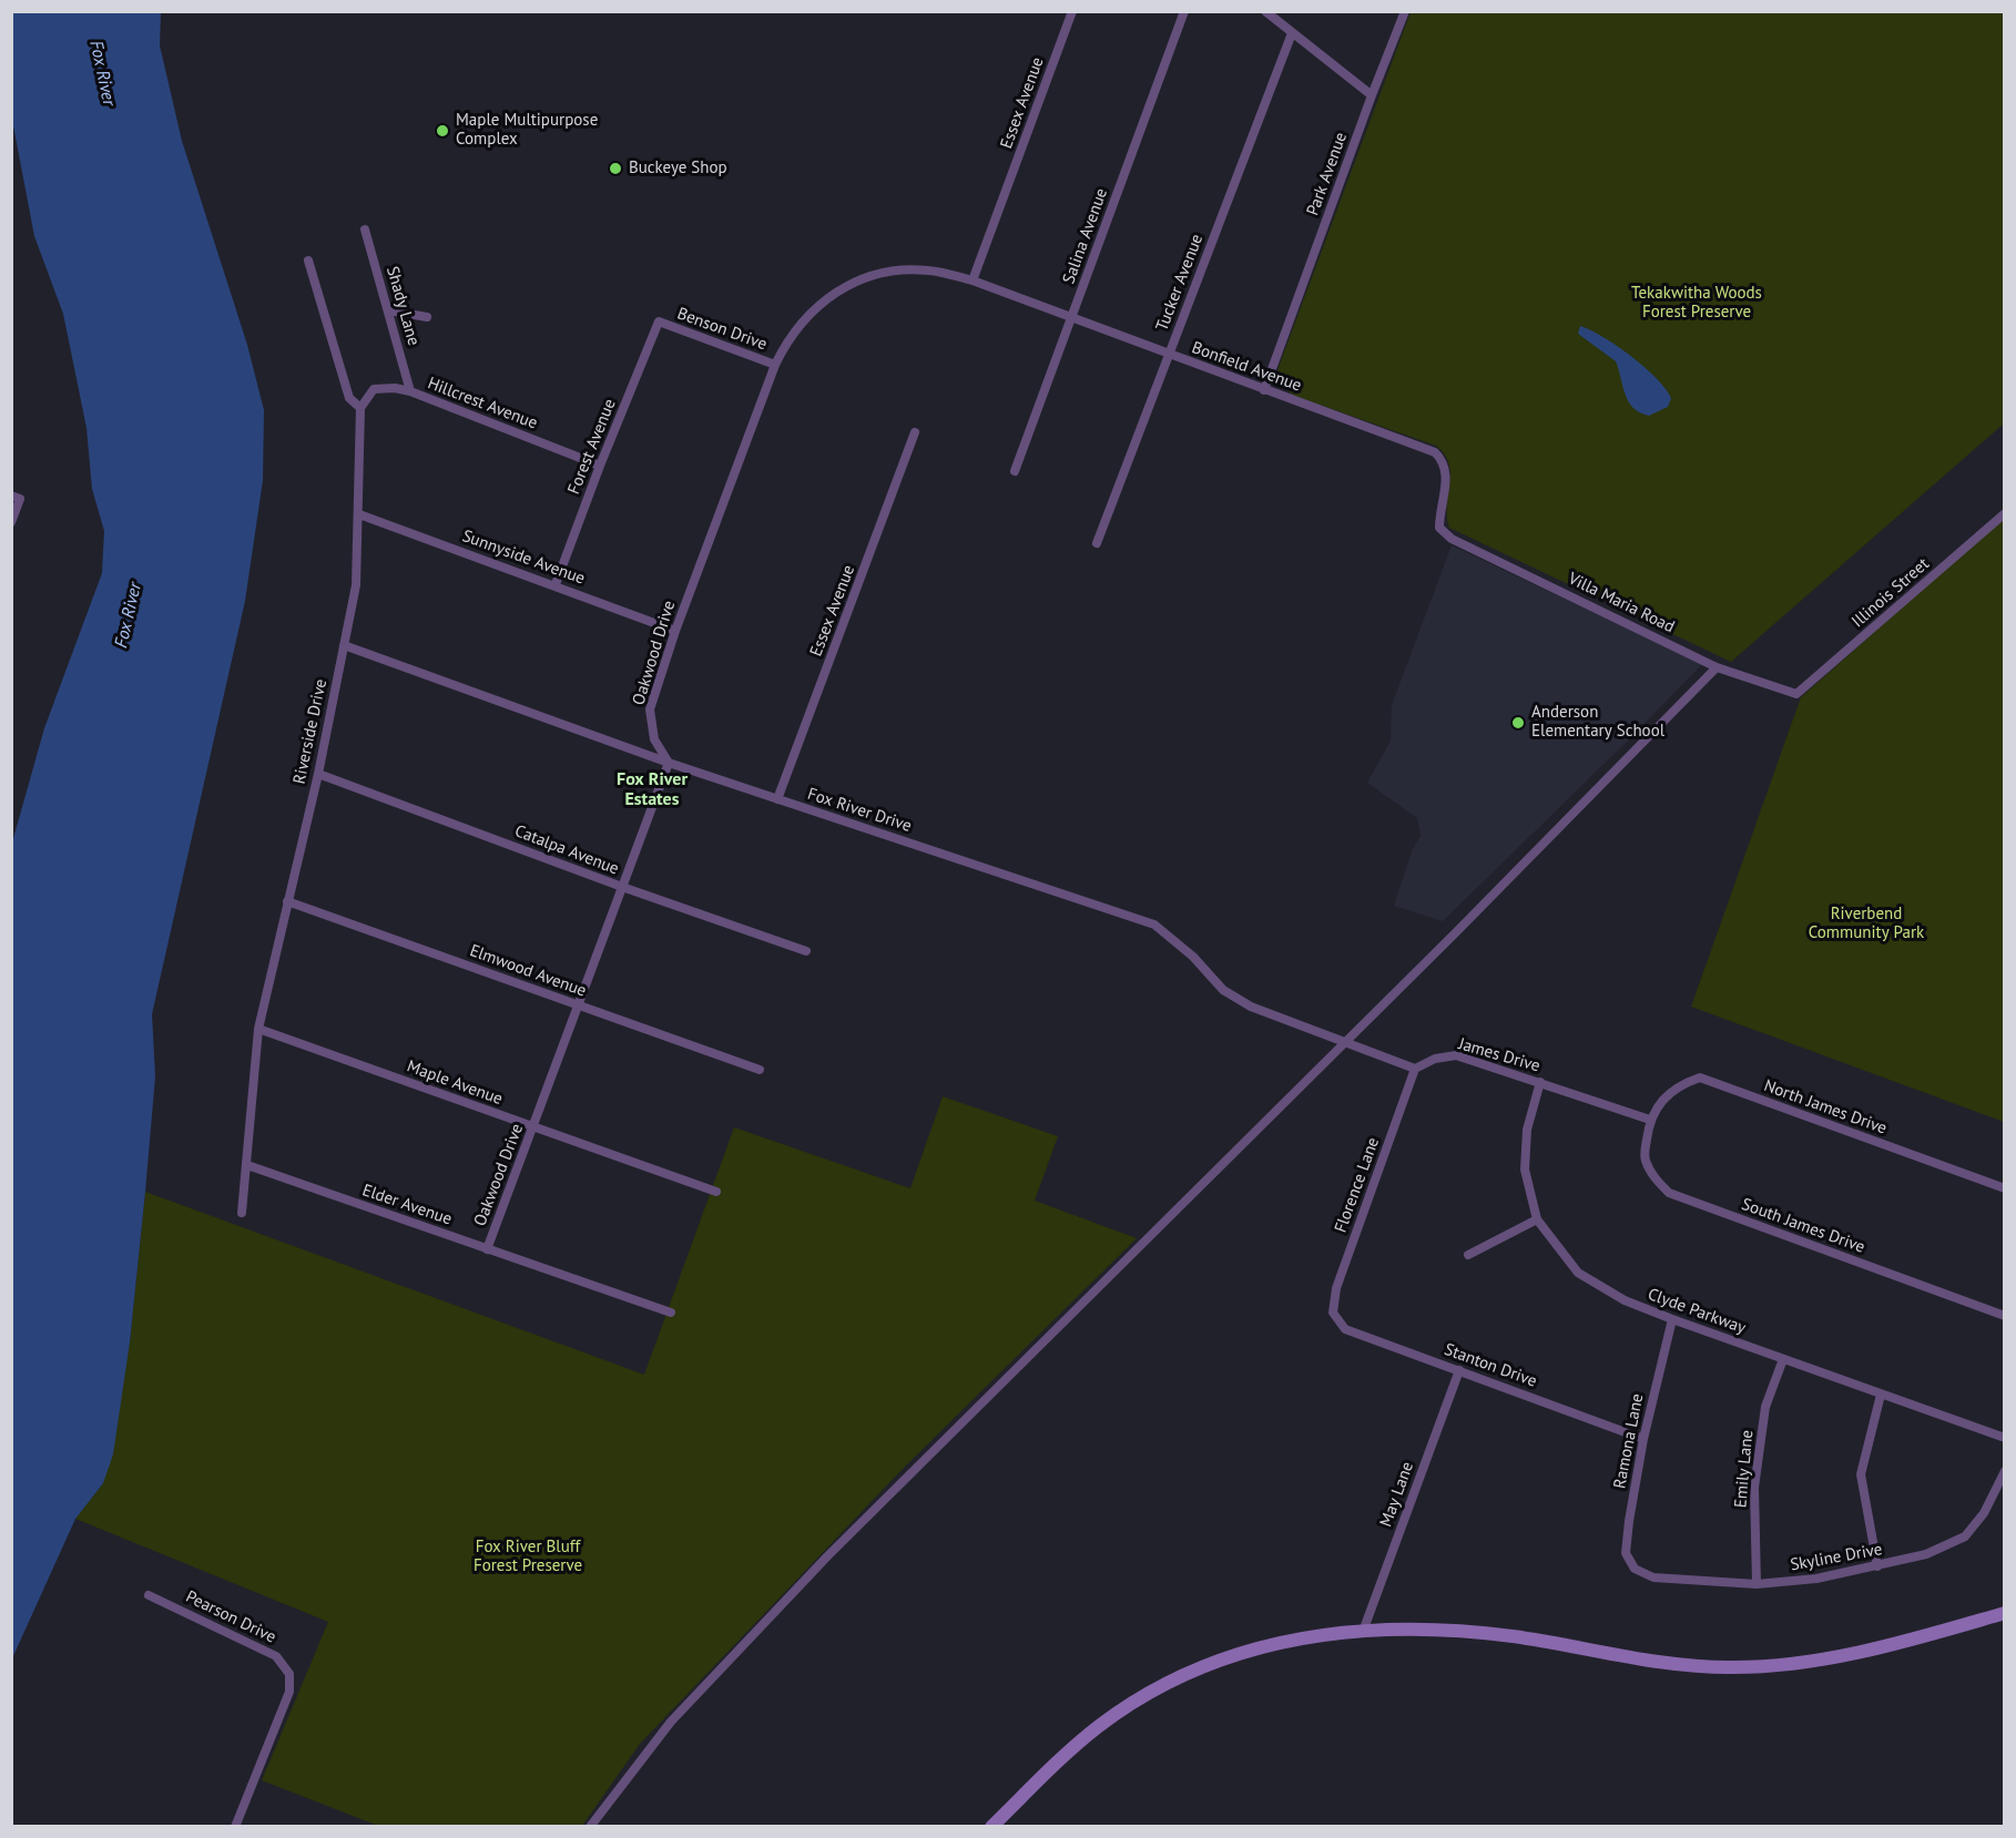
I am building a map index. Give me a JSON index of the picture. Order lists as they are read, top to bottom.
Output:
{
  "streets": {
    "street": [
      "Essex Avenue",
      "Park Avenue",
      "Salina Avenue",
      "Tucker Avenue",
      "Shady Lane",
      "Benson Drive",
      "Bonfield Avenue",
      "Hillcrest Avenue",
      "Forest Avenue",
      "Sunnyside Avenue",
      "Illinois Street",
      "Villa Maria Road",
      "Oakwood Drive",
      "Riverside Drive",
      "Fox River Drive",
      "Catalpa Avenue",
      "Elmwood Avenue",
      "James Drive",
      "Maple Avenue",
      "North James Drive",
      "Florence Lane",
      "Elder Avenue",
      "South James Drive",
      "Clyde Parkway",
      "Stanton Drive",
      "Ramona Lane",
      "Emily Lane",
      "May Lane",
      "Skyline Drive",
      "Pearson Drive"
    ]
  },
  "crossings": [
    ["Essex Avenue", "Bonfield Avenue"],
    ["Essex Avenue", "Oakwood Drive"],
    ["Essex Avenue", "Fox River Drive"],
    ["Park Avenue", "Bonfield Avenue"],
    ["Salina Avenue", "Bonfield Avenue"],
    ["Tucker Avenue", "Bonfield Avenue"],
    ["Shady Lane", "Hillcrest Avenue"],
    ["Benson Drive", "Forest Avenue"],
    ["Benson Drive", "Oakwood Drive"],
    ["Bonfield Avenue", "Villa Maria Road"],
    ["Bonfield Avenue", "Oakwood Drive"],
    ["Hillcrest Avenue", "Forest Avenue"],
    ["Hillcrest Avenue", "Riverside Drive"],
    ["Forest Avenue", "Sunnyside Avenue"],
    ["Sunnyside Avenue", "Oakwood Drive"],
    ["Sunnyside Avenue", "Riverside Drive"],
    ["Illinois Street", "Villa Maria Road"],
    ["Oakwood Drive", "Fox River Drive"],
    ["Oakwood Drive", "Catalpa Avenue"],
    ["Oakwood Drive", "Elmwood Avenue"],
    ["Oakwood Drive", "Maple Avenue"],
    ["Oakwood Drive", "Elder Avenue"],
    ["Riverside Drive", "Fox River Drive"],
    ["Riverside Drive", "Catalpa Avenue"],
    ["Riverside Drive", "Elmwood Avenue"],
    ["Riverside Drive", "Maple Avenue"],
    ["Riverside Drive", "Elder Avenue"],
    ["James Drive", "North James Drive"],
    ["James Drive", "Florence Lane"],
    ["James Drive", "South James Drive"],
    ["James Drive", "Clyde Parkway"],
    ["North James Drive", "South James Drive"],
    ["Florence Lane", "Stanton Drive"],
    ["Clyde Parkway", "Ramona Lane"],
    ["Clyde Parkway", "Emily Lane"],
    ["Stanton Drive", "Ramona Lane"],
    ["Stanton Drive", "May Lane"],
    ["Ramona Lane", "Skyline Drive"],
    ["Emily Lane", "Skyline Drive"]
  ],
  "districts": ["Fox River Estates"],
  "water": ["Fox River"],
  "parks": ["Tekakwitha Woods Forest Preserve", "Riverbend Community Park", "Fox River Bluff Forest Preserve"],
  "places": ["Maple Multipurpose Complex", "Buckeye Shop", "Anderson Elementary School"]
}
